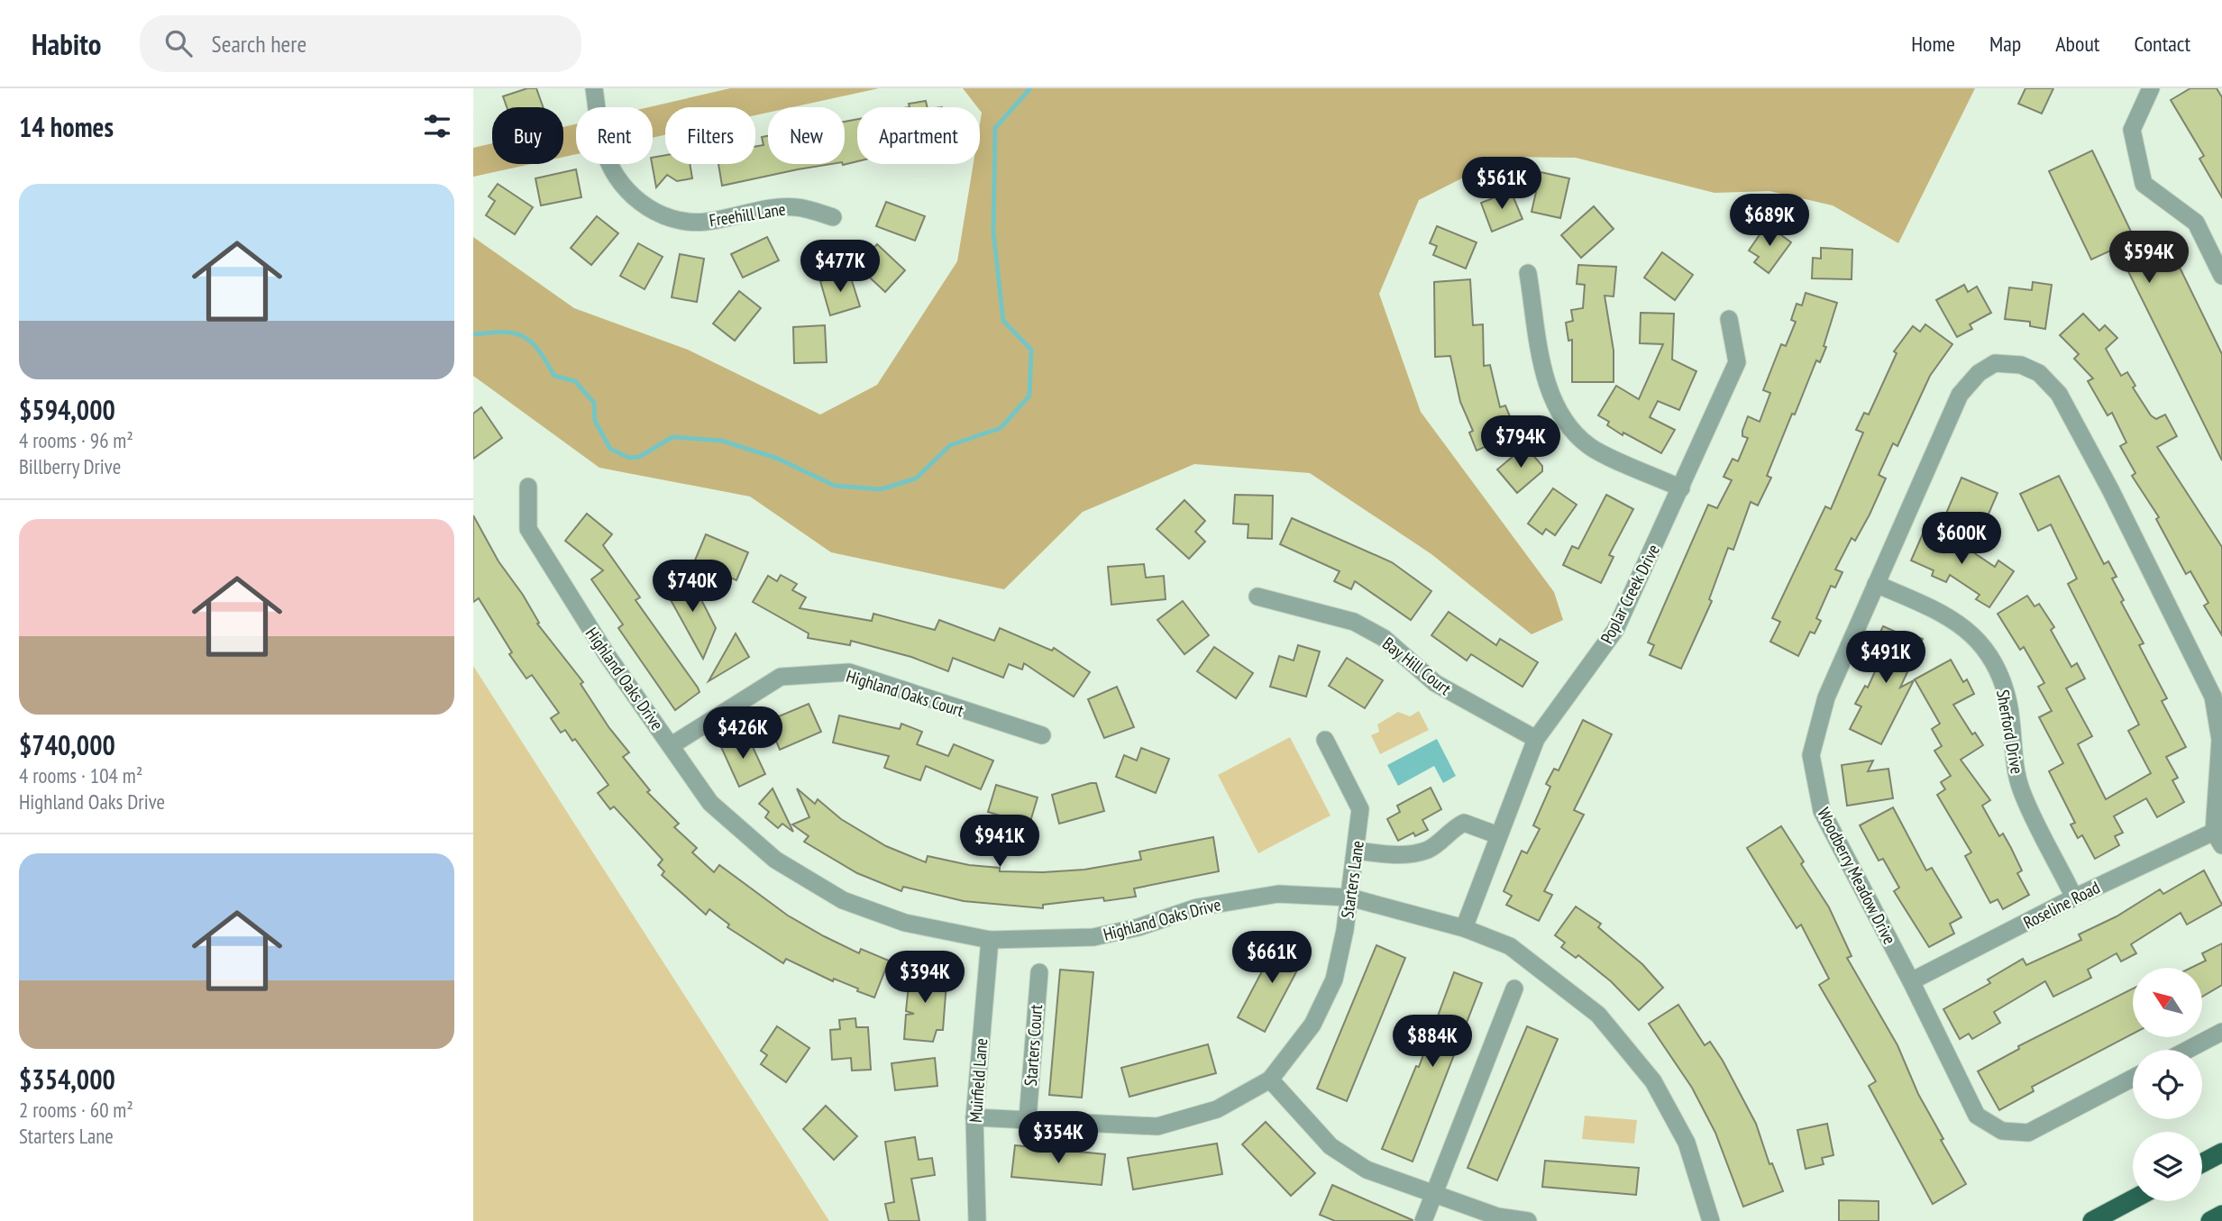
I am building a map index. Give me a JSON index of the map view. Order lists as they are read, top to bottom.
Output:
{
  "streets": {
    "street": [
      "Freehill Lane",
      "Poplar Creek Drive",
      "Bay Hill Court",
      "Highland Oaks Drive",
      "Highland Oaks Court",
      "Sherford Drive",
      "Woodberry Meadow Drive",
      "Starters Lane",
      "Roseline Road",
      "Starters Court",
      "Muirfield Lane"
    ]
  },
  "crossings": [
    ["Poplar Creek Drive", "Bay Hill Court"],
    ["Poplar Creek Drive", "Highland Oaks Drive"],
    ["Highland Oaks Drive", "Highland Oaks Court"],
    ["Highland Oaks Drive", "Starters Lane"],
    ["Highland Oaks Drive", "Muirfield Lane"],
    ["Sherford Drive", "Woodberry Meadow Drive"],
    ["Sherford Drive", "Roseline Road"],
    ["Woodberry Meadow Drive", "Roseline Road"],
    ["Starters Lane", "Starters Court"],
    ["Starters Lane", "Muirfield Lane"]
  ],
  "north": "top left",
  "page": {
    "header": "Habito",
    "search": "Search here",
    "nav": [
      "Home",
      "Map",
      "About",
      "Contact"
    ],
    "heading": "14 homes",
    "chip": [
      "Buy",
      "Rent",
      "Filters",
      "New",
      "Apartment"
    ],
    "price": [
      "$561K",
      "$689K",
      "$594K",
      "$477K",
      "$794K",
      "$600K",
      "$740K",
      "$491K",
      "$426K",
      "$941K",
      "$661K",
      "$394K",
      "$884K",
      "$354K"
    ],
    "list": [
      {
        "name": "$594,000",
        "note": "4 rooms · 96 m² · Billberry Drive"
      },
      {
        "name": "$740,000",
        "note": "4 rooms · 104 m² · Highland Oaks Drive"
      },
      {
        "name": "$354,000",
        "note": "2 rooms · 60 m² · Starters Lane"
      }
    ]
  }
}
